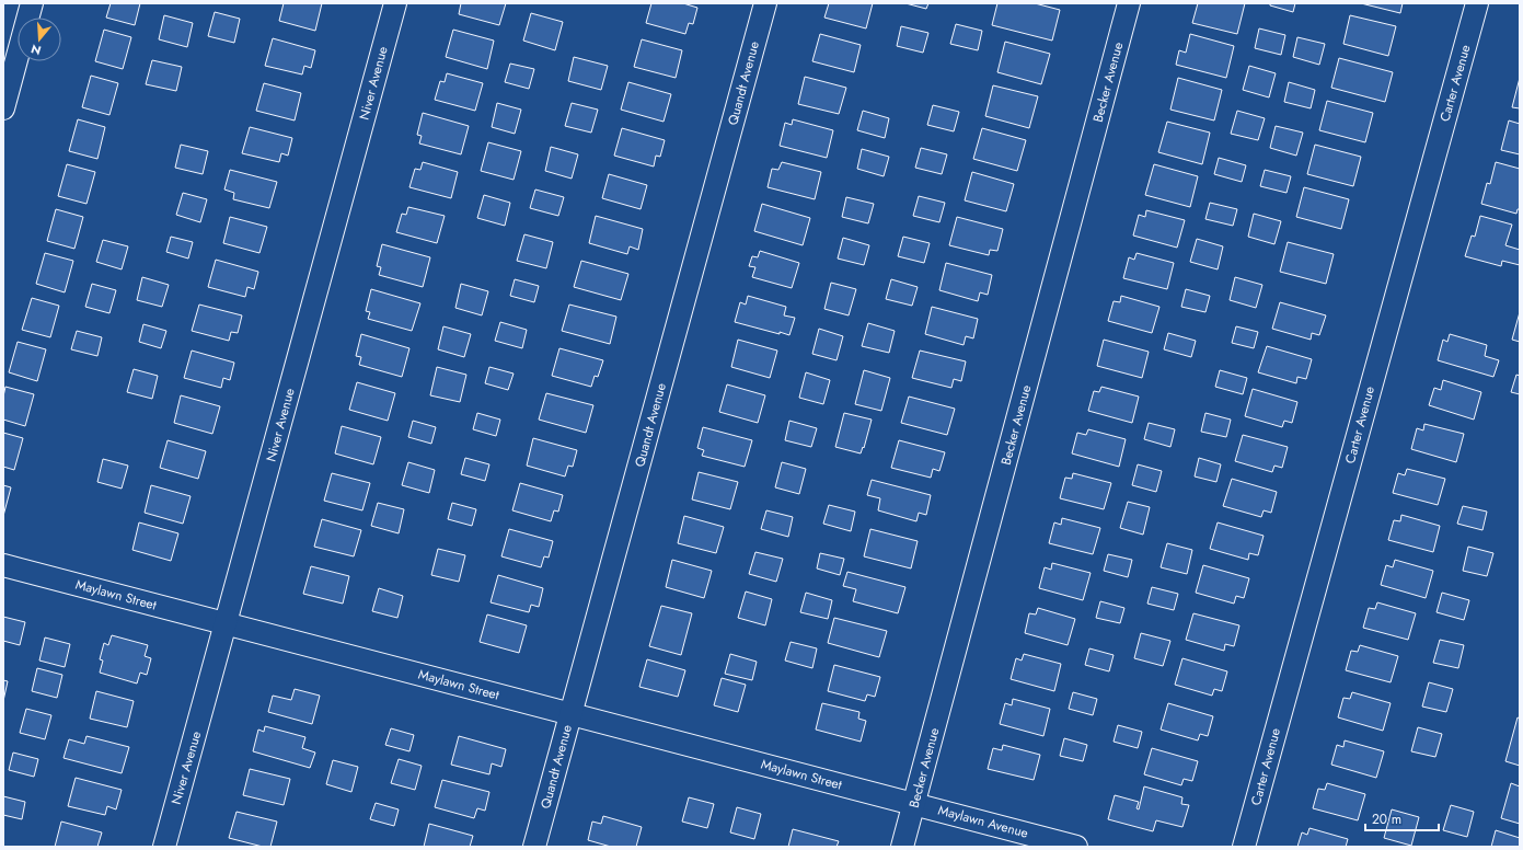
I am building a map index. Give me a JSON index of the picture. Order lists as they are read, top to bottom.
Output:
{
  "streets": {
    "street": [
      "Becker Avenue",
      "Niver Avenue",
      "Quandt Avenue",
      "Carter Avenue",
      "Maylawn Street",
      "Maylawn Avenue"
    ]
  },
  "crossings": [
    ["Becker Avenue", "Maylawn Street"],
    ["Becker Avenue", "Maylawn Avenue"],
    ["Niver Avenue", "Maylawn Street"],
    ["Quandt Avenue", "Maylawn Street"],
    ["Maylawn Street", "Maylawn Avenue"]
  ],
  "scale_bar": "20 m",
  "north": "bottom"
}
